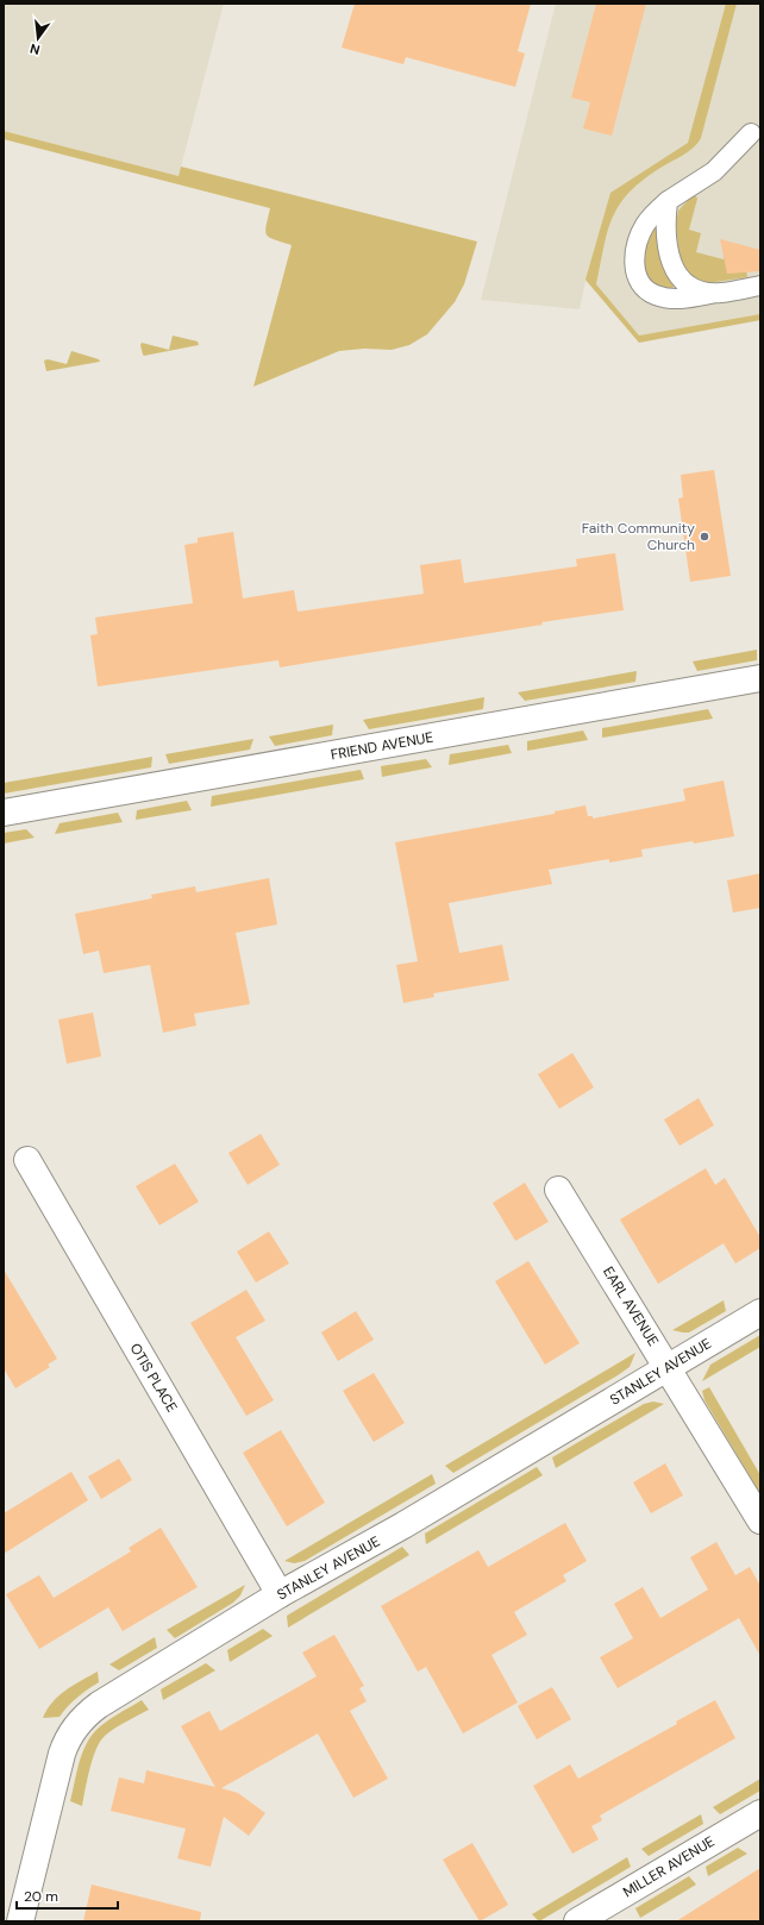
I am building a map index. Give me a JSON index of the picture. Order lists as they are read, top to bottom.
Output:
{
  "streets": {
    "street": [
      "FRIEND AVENUE",
      "EARL AVENUE",
      "STANLEY AVENUE",
      "OTIS PLACE",
      "MILLER AVENUE"
    ]
  },
  "crossings": [
    ["EARL AVENUE", "STANLEY AVENUE"],
    ["STANLEY AVENUE", "OTIS PLACE"]
  ],
  "places": ["Faith Community Church"],
  "scale_bar": "20 m",
  "north": "bottom"
}
